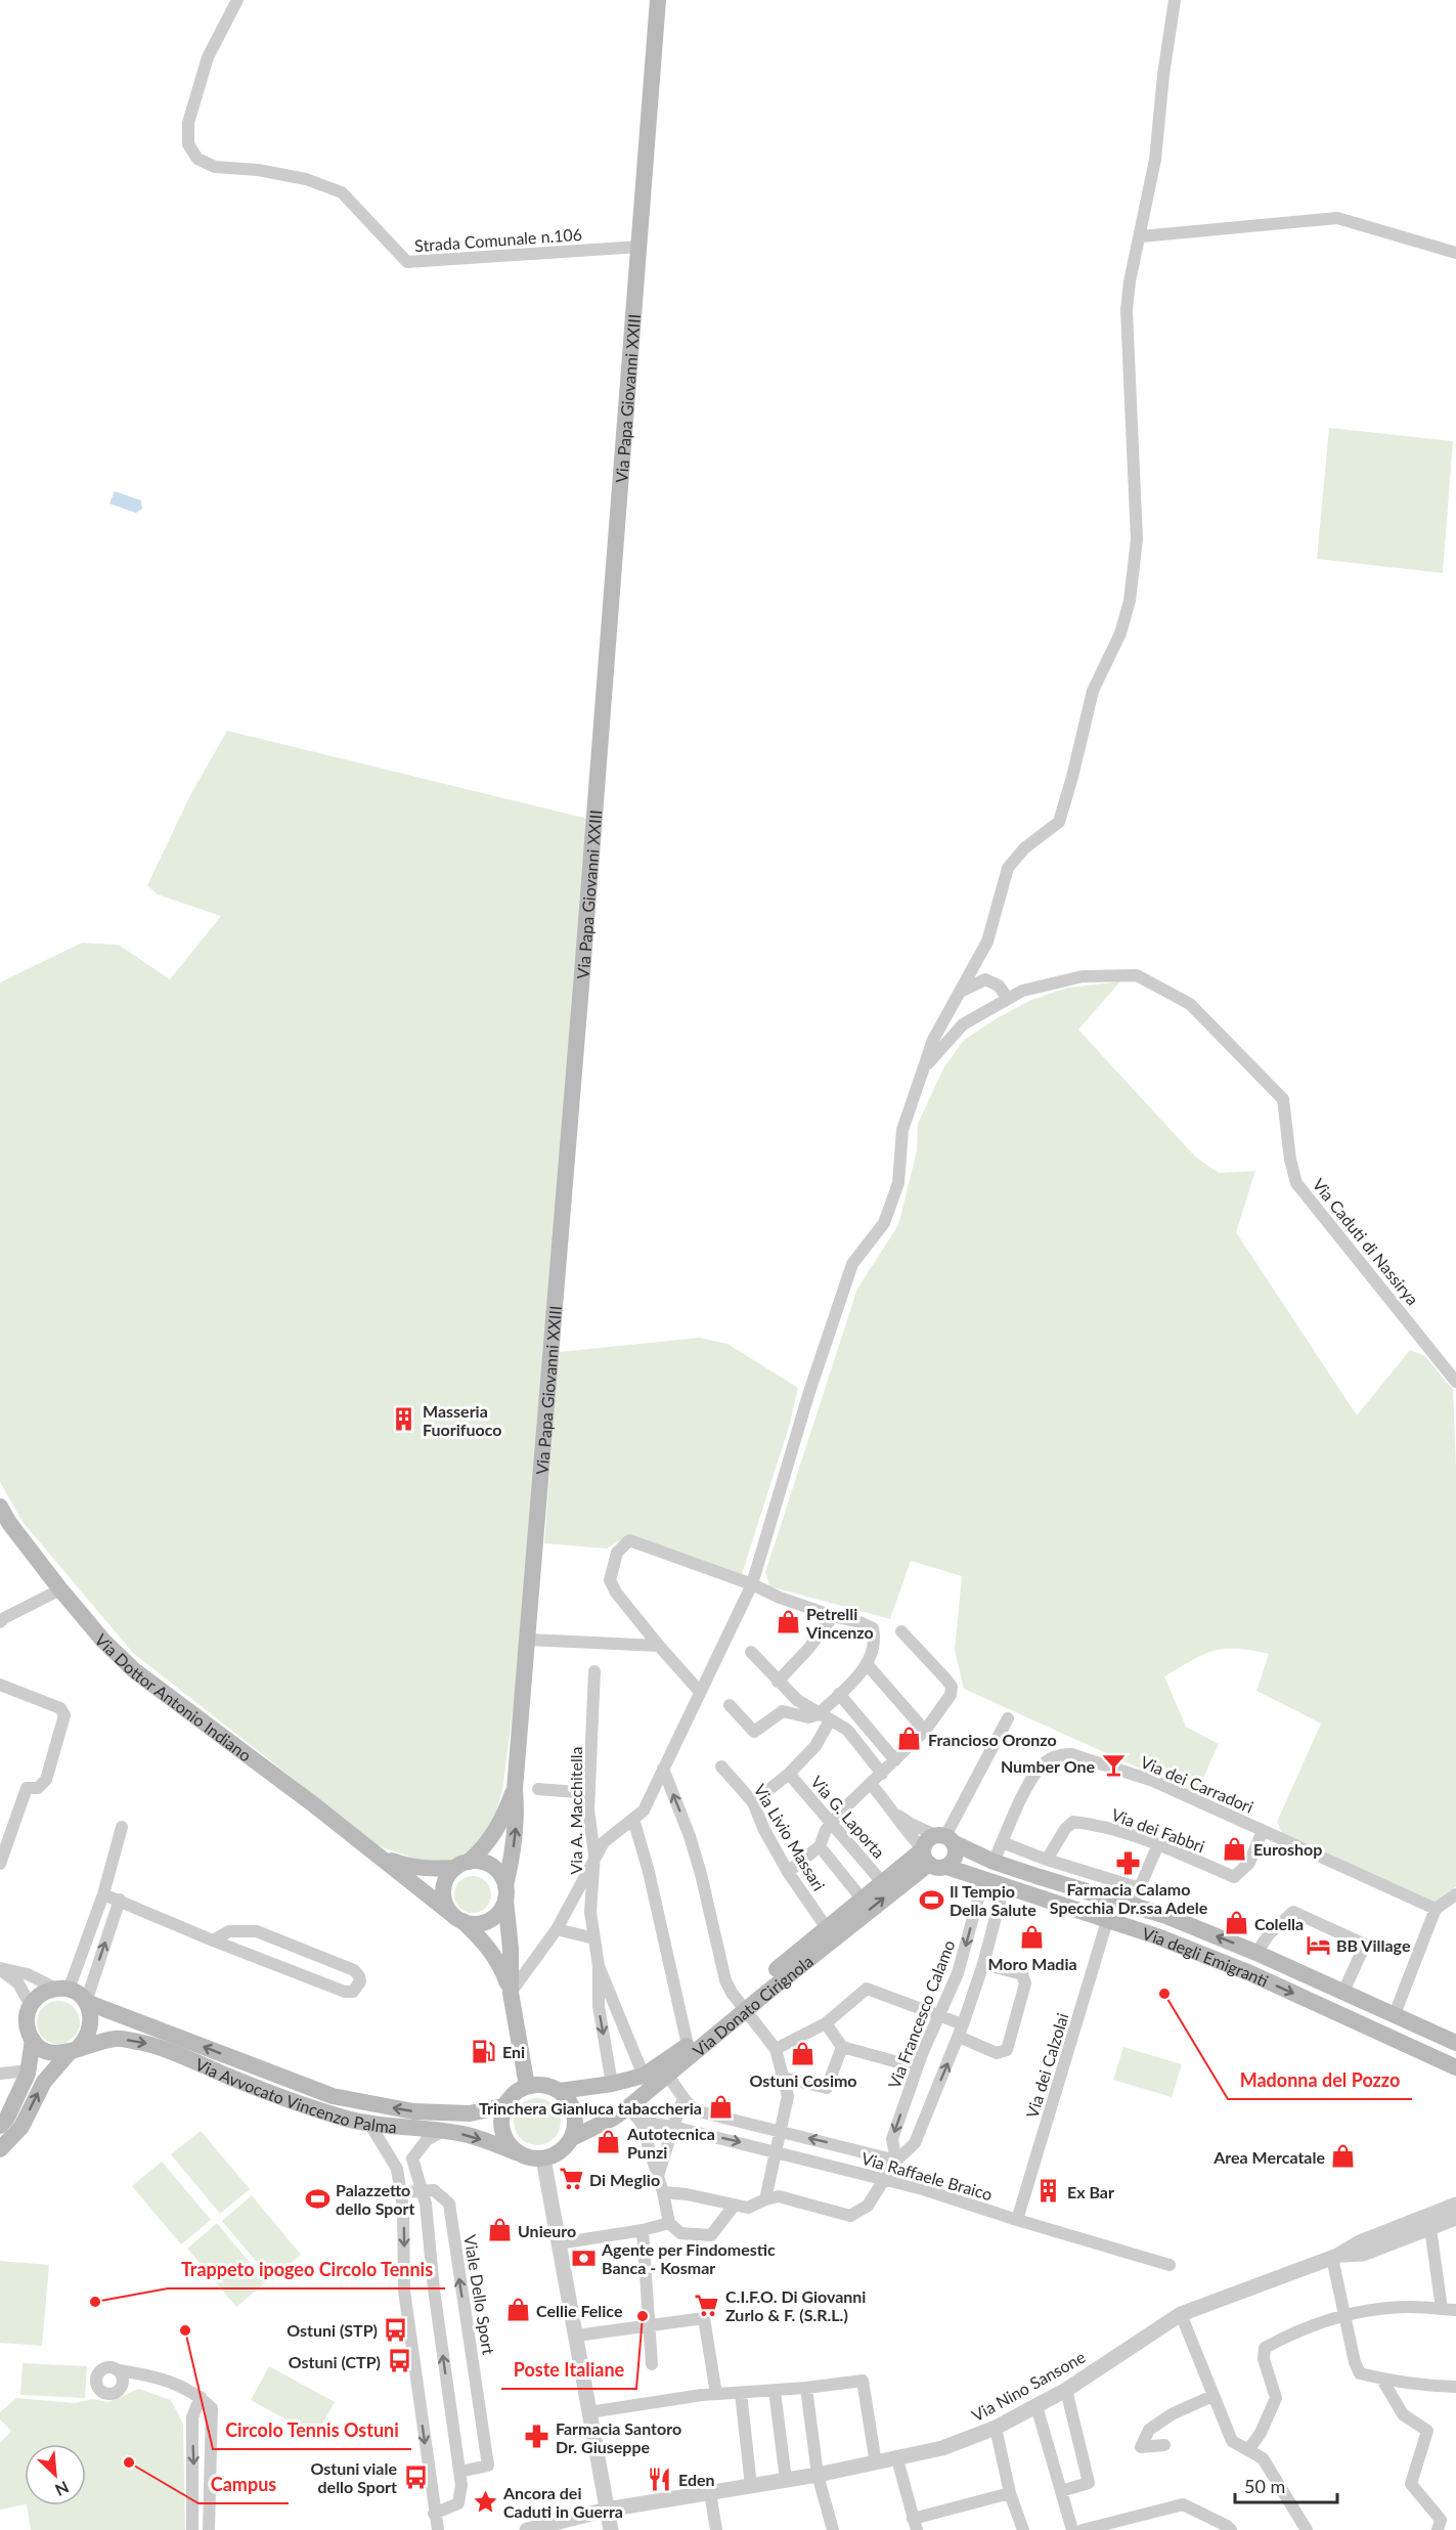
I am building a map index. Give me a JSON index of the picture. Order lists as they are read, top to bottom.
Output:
{
  "streets": {
    "main road": [
      "Via Papa Giovanni XXIII",
      "Via Dottor Antonio Indiano",
      "Via degli Emigranti",
      "Via Donato Cirignola",
      "Via Avvocato Vincenzo Palma"
    ],
    "street": [
      "Strada Comunale n.106",
      "Via Caduti di Nassirya",
      "Via dei Carradori",
      "Via A. Macchitella",
      "Via G. Laporta",
      "Via dei Fabbri",
      "Via Livio Massari",
      "Via Francesco Calamo",
      "Via dei Calzolai",
      "Via Raffaele Braico",
      "Viale Dello Sport",
      "Via Nino Sansone"
    ]
  },
  "crossings": [
    ["Strada Comunale n.106", "Via Papa Giovanni XXIII"],
    ["Via Papa Giovanni XXIII", "Via Dottor Antonio Indiano"],
    ["Via Papa Giovanni XXIII", "Via Donato Cirignola"],
    ["Via Papa Giovanni XXIII", "Via Avvocato Vincenzo Palma"],
    ["Via dei Carradori", "Via dei Fabbri"],
    ["Via dei Carradori", "Via degli Emigranti"],
    ["Via G. Laporta", "Via Donato Cirignola"],
    ["Via Livio Massari", "Via Donato Cirignola"],
    ["Via degli Emigranti", "Via Donato Cirignola"],
    ["Via degli Emigranti", "Via Francesco Calamo"],
    ["Via degli Emigranti", "Via dei Calzolai"],
    ["Via Donato Cirignola", "Via Avvocato Vincenzo Palma"],
    ["Via Francesco Calamo", "Via Raffaele Braico"],
    ["Via dei Calzolai", "Via Raffaele Braico"]
  ],
  "places": {
    "building": ["Masseria Fuorifuoco", "Ex Bar"],
    "shop": [
      "Petrelli Vincenzo",
      "Francioso Oronzo",
      "Euroshop",
      "Colella",
      "Moro Madia",
      "Ostuni Cosimo",
      "Trinchera Gianluca tabaccheria",
      "Autotecnica Punzi",
      "Area Mercatale",
      "Unieuro",
      "Cellie Felice"
    ],
    "bar": ["Number One"],
    "pharmacy": ["Farmacia Calamo Specchia Dr.ssa Adele", "Farmacia Santoro Dr. Giuseppe"],
    "sports": ["Il Tempio Della Salute", "Palazzetto dello Sport"],
    "hotel": ["BB Village"],
    "other": [
      "Madonna del Pozzo",
      "Trappeto ipogeo Circolo Tennis",
      "Poste Italiane",
      "Circolo Tennis Ostuni",
      "Campus"
    ],
    "fuel station": ["Eni"],
    "supermarket": ["Di Meglio", "C.I.F.O. Di Giovanni Zurlo & F. (S.R.L.)"],
    "bank": ["Agente per Findomestic Banca - Kosmar"],
    "bus stop": ["Ostuni (STP)", "Ostuni (CTP)", "Ostuni viale dello Sport"],
    "restaurant": ["Eden"],
    "place": ["Ancora dei Caduti in Guerra"]
  },
  "scale_bar": "50 m",
  "north": "bottom right"
}
